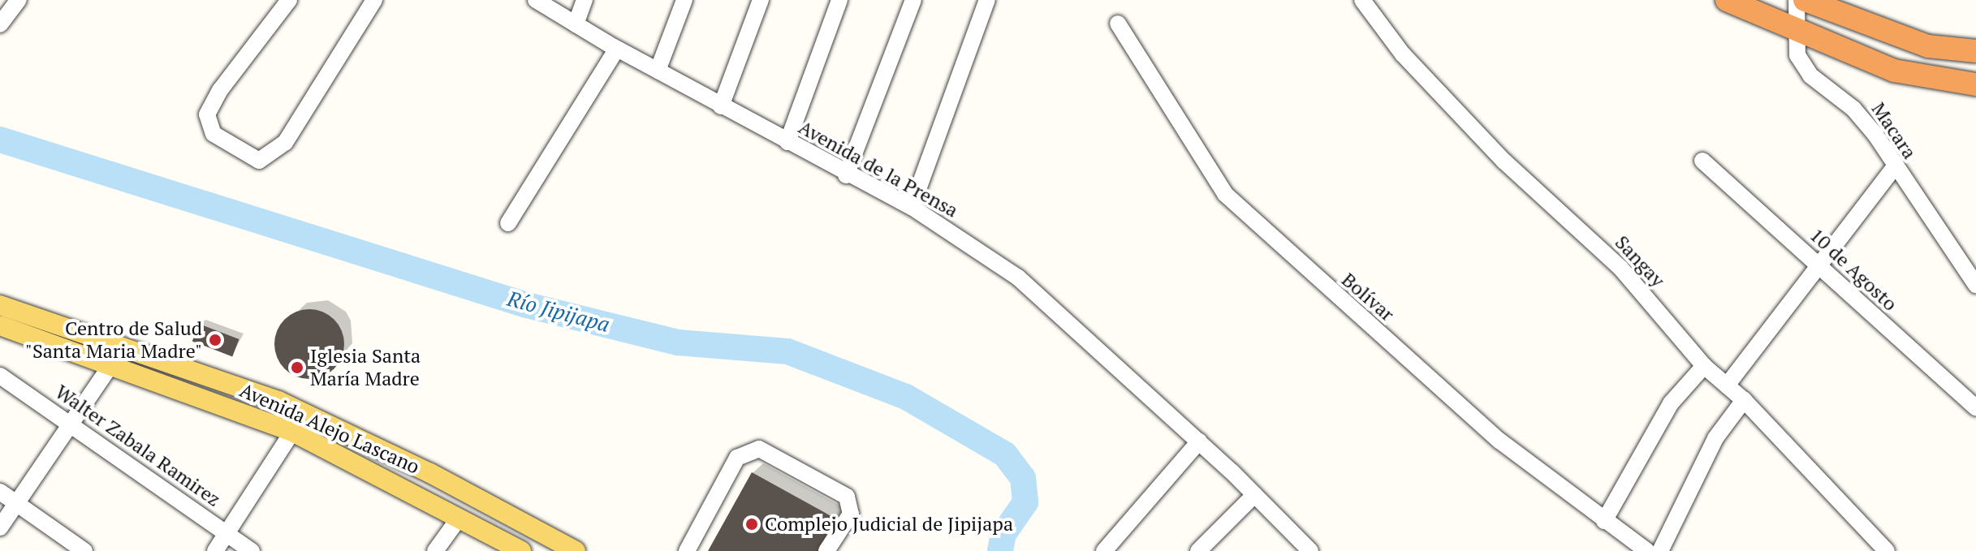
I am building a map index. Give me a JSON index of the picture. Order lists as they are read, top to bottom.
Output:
{
  "streets": {
    "main road": ["Avenida Alejo Lascano"],
    "street": [
      "Macara",
      "Avenida de la Prensa",
      "Sangay",
      "10 de Agosto",
      "Bolívar",
      "Walter Zabala Ramirez"
    ]
  },
  "water": ["Río Jipijapa"],
  "places": ["Centro de Salud \"Santa Maria Madre\"", "Iglesia Santa María Madre", "Complejo Judicial de Jipijapa"]
}
